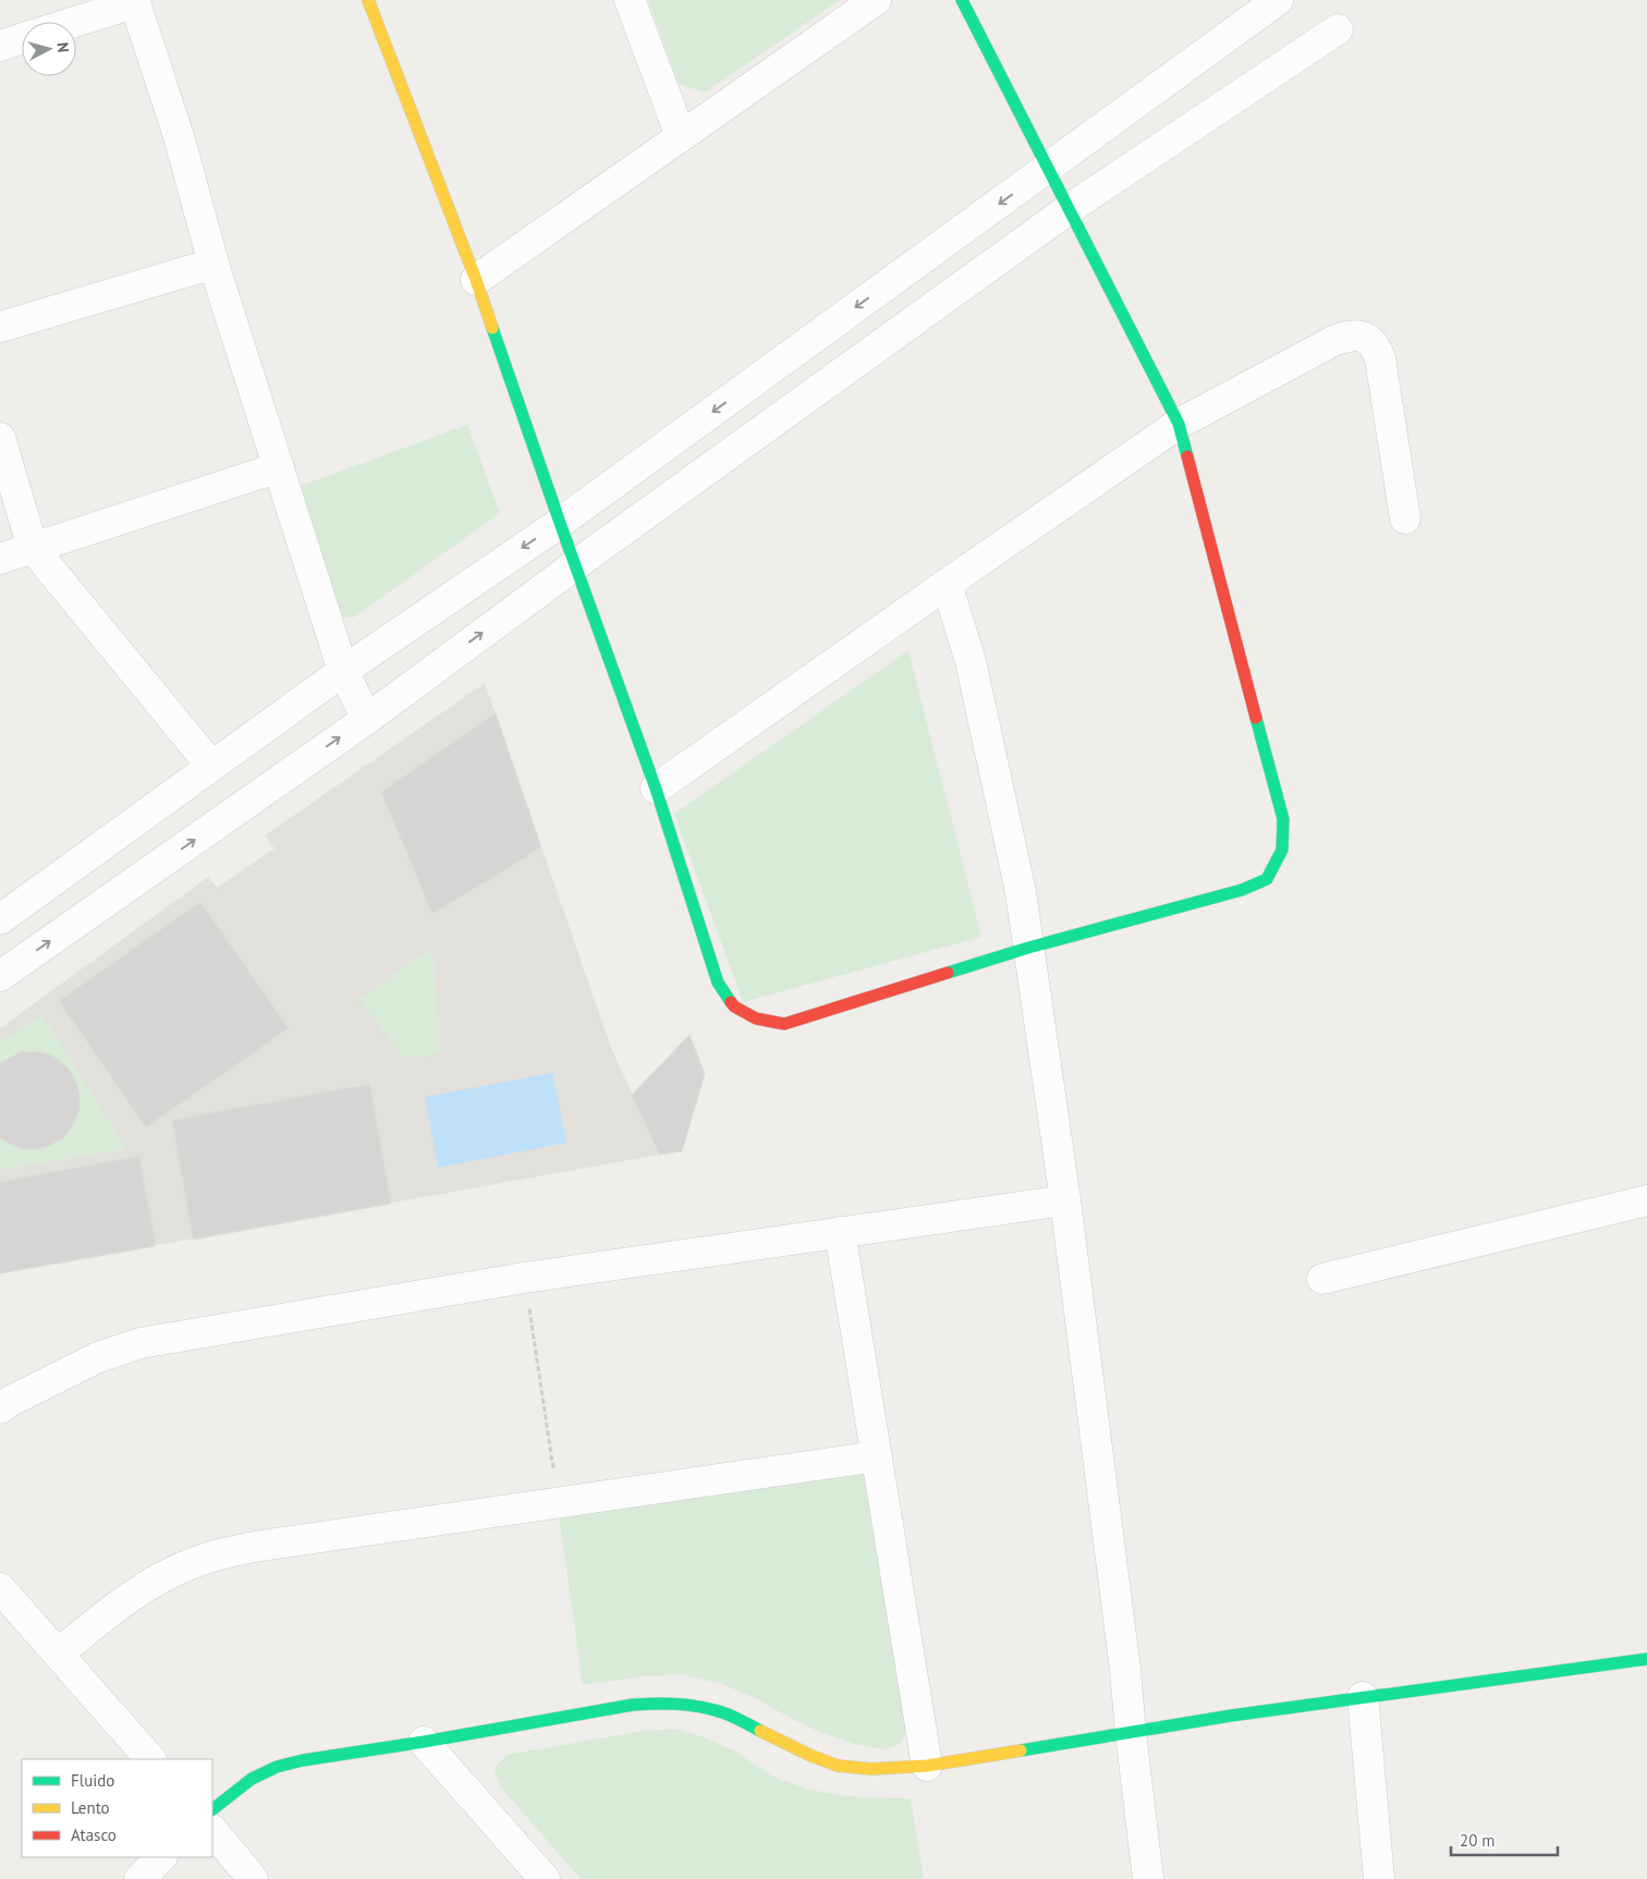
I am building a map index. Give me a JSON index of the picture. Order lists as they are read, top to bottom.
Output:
{
  "legend": ["Fluido", "Lento", "Atasco"],
  "scale_bar": "20 m",
  "north": "right"
}
